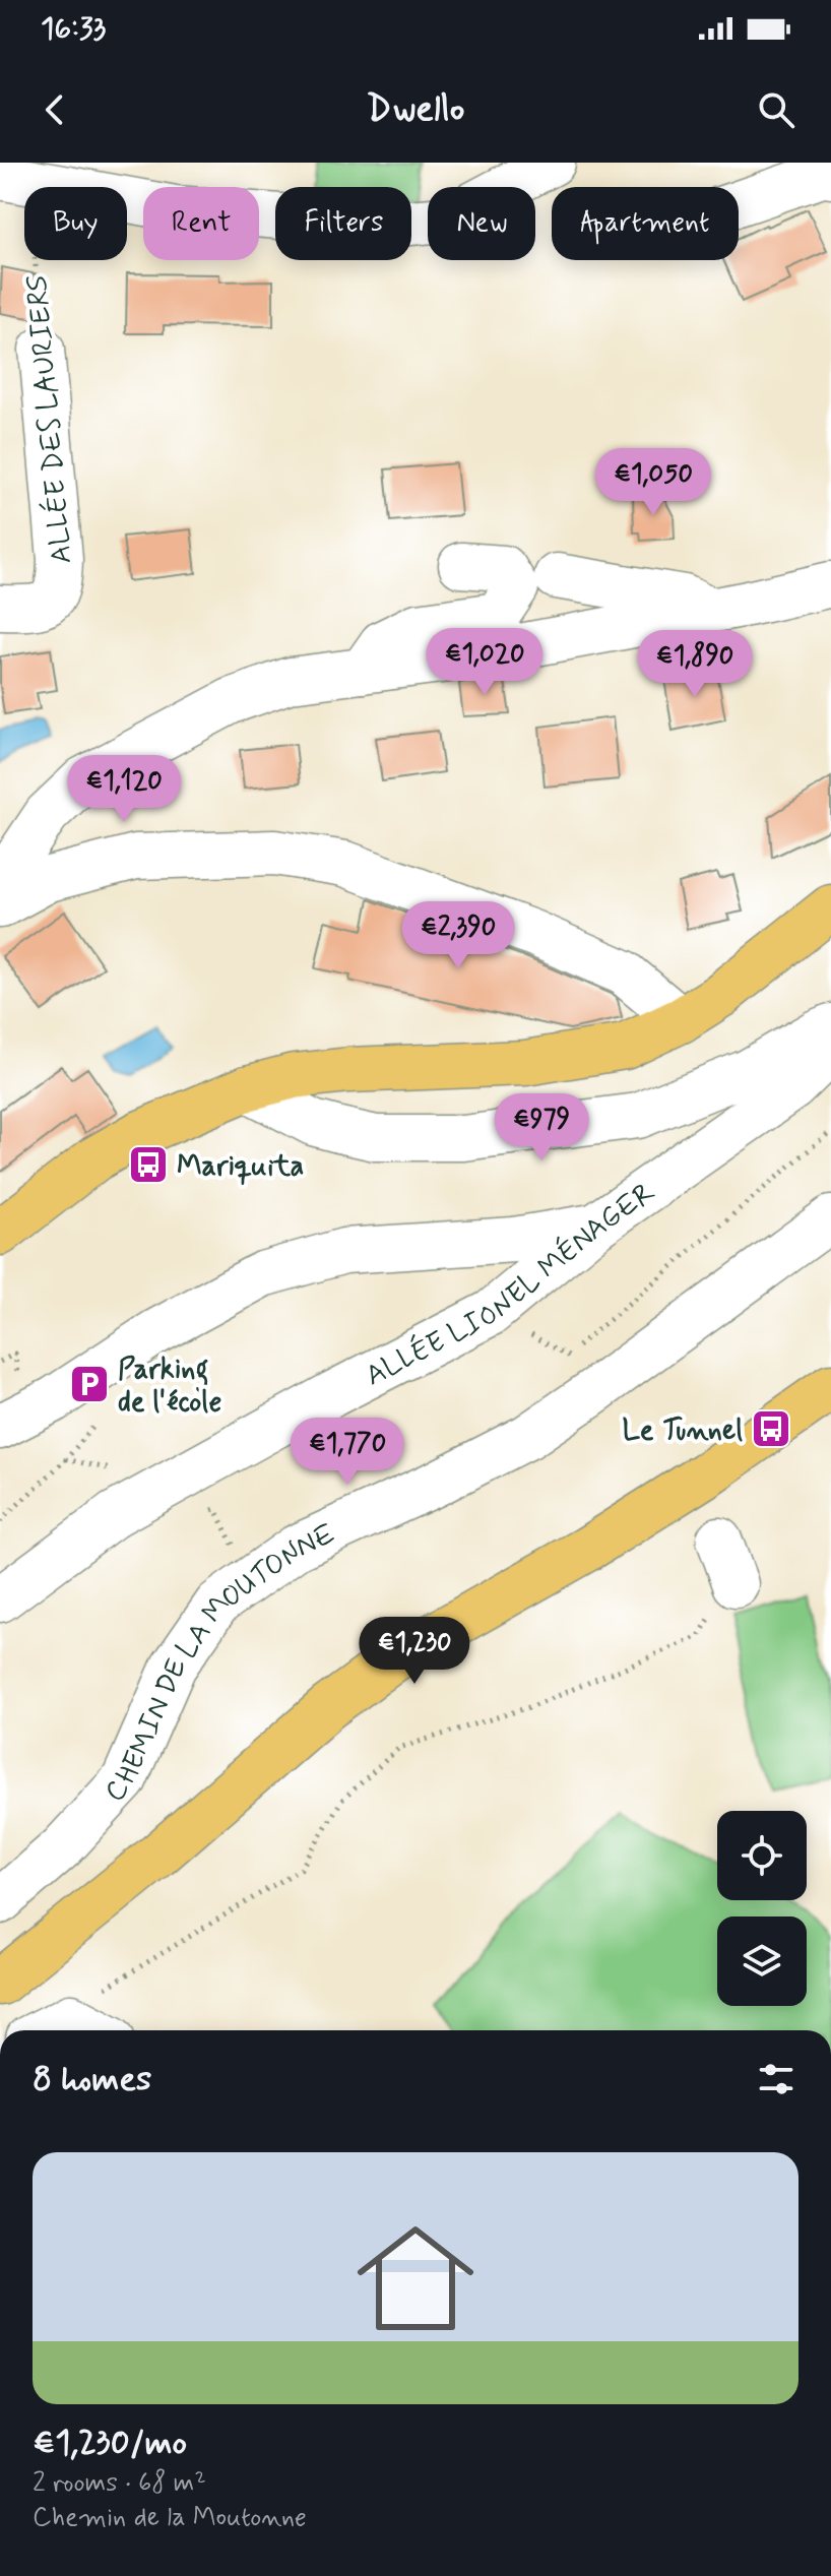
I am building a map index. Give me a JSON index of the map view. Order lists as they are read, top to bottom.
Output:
{
  "streets": {
    "street": ["ALLÉE DES LAURIERS", "ALLÉE LIONEL MÉNAGER", "CHEMIN DE LA MOUTONNE"]
  },
  "places": {
    "bus stop": ["Mariquita", "Le Tunnel"],
    "parking": ["Parking de l'école"]
  },
  "page": {
    "status": "16:33",
    "header": "Dwello",
    "chip": [
      "Buy",
      "Rent",
      "Filters",
      "New",
      "Apartment"
    ],
    "price": [
      "€1,050",
      "€1,020",
      "€1,890",
      "€1,120",
      "€2,390",
      "€979",
      "€1,770",
      "€1,230"
    ],
    "heading": "8 homes",
    "list": [
      {
        "name": "€1,230/mo",
        "note": "2 rooms · 68 m² · Chemin de la Moutonne"
      }
    ]
  }
}
